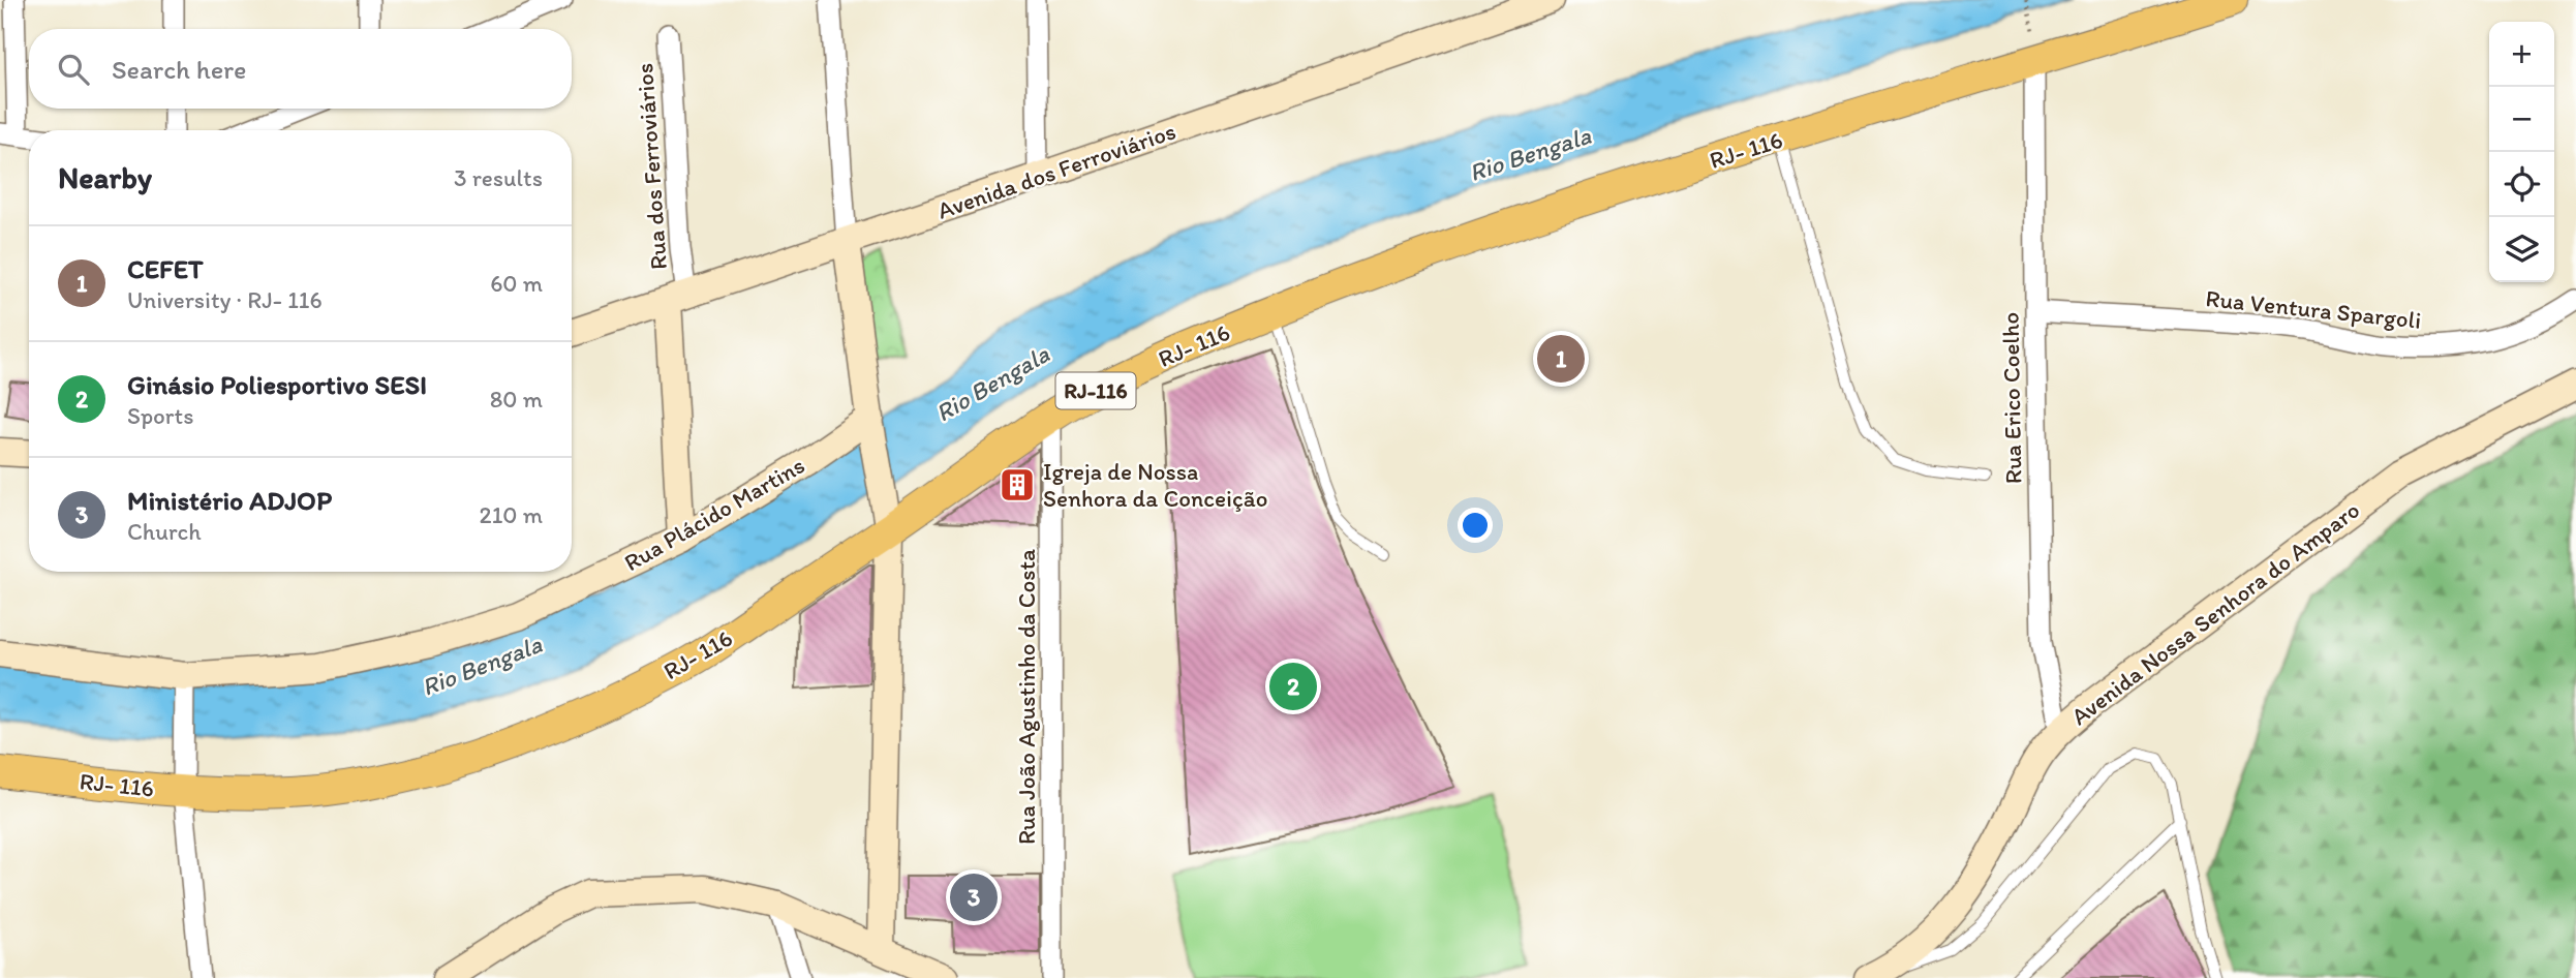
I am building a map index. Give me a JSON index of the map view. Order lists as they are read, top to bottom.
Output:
{
  "streets": {
    "main road": [
      "RJ- 116",
      "Avenida dos Ferroviários",
      "RJ-116",
      "Rua Plácido Martins",
      "Avenida Nossa Senhora do Amparo"
    ],
    "street": [
      "Rua dos Ferroviários",
      "Rua Ventura Spargoli",
      "Rua Erico Coelho",
      "Rua João Agustinho da Costa"
    ]
  },
  "crossings": [
    ["RJ- 116", "Rua Erico Coelho"],
    ["RJ- 116", "Rua João Agustinho da Costa"],
    ["Rua dos Ferroviários", "Avenida dos Ferroviários"],
    ["Rua Ventura Spargoli", "Rua Erico Coelho"],
    ["Rua Erico Coelho", "Avenida Nossa Senhora do Amparo"]
  ],
  "water": ["Rio Bengala"],
  "places": {
    "building": ["Igreja de Nossa Senhora da Conceição"]
  },
  "page": {
    "map_buttons": ["+", "−"],
    "search": "Search here",
    "heading": ["Nearby", "3 results"],
    "list": [
      {
        "mark": "1",
        "name": "CEFET",
        "note": "University · RJ- 116",
        "value": "60 m"
      },
      {
        "mark": "2",
        "name": "Ginásio Poliesportivo SESI",
        "note": "Sports",
        "value": "80 m"
      },
      {
        "mark": "3",
        "name": "Ministério ADJOP",
        "note": "Church",
        "value": "210 m"
      }
    ],
    "pins": ["1", "2", "3"]
  }
}
